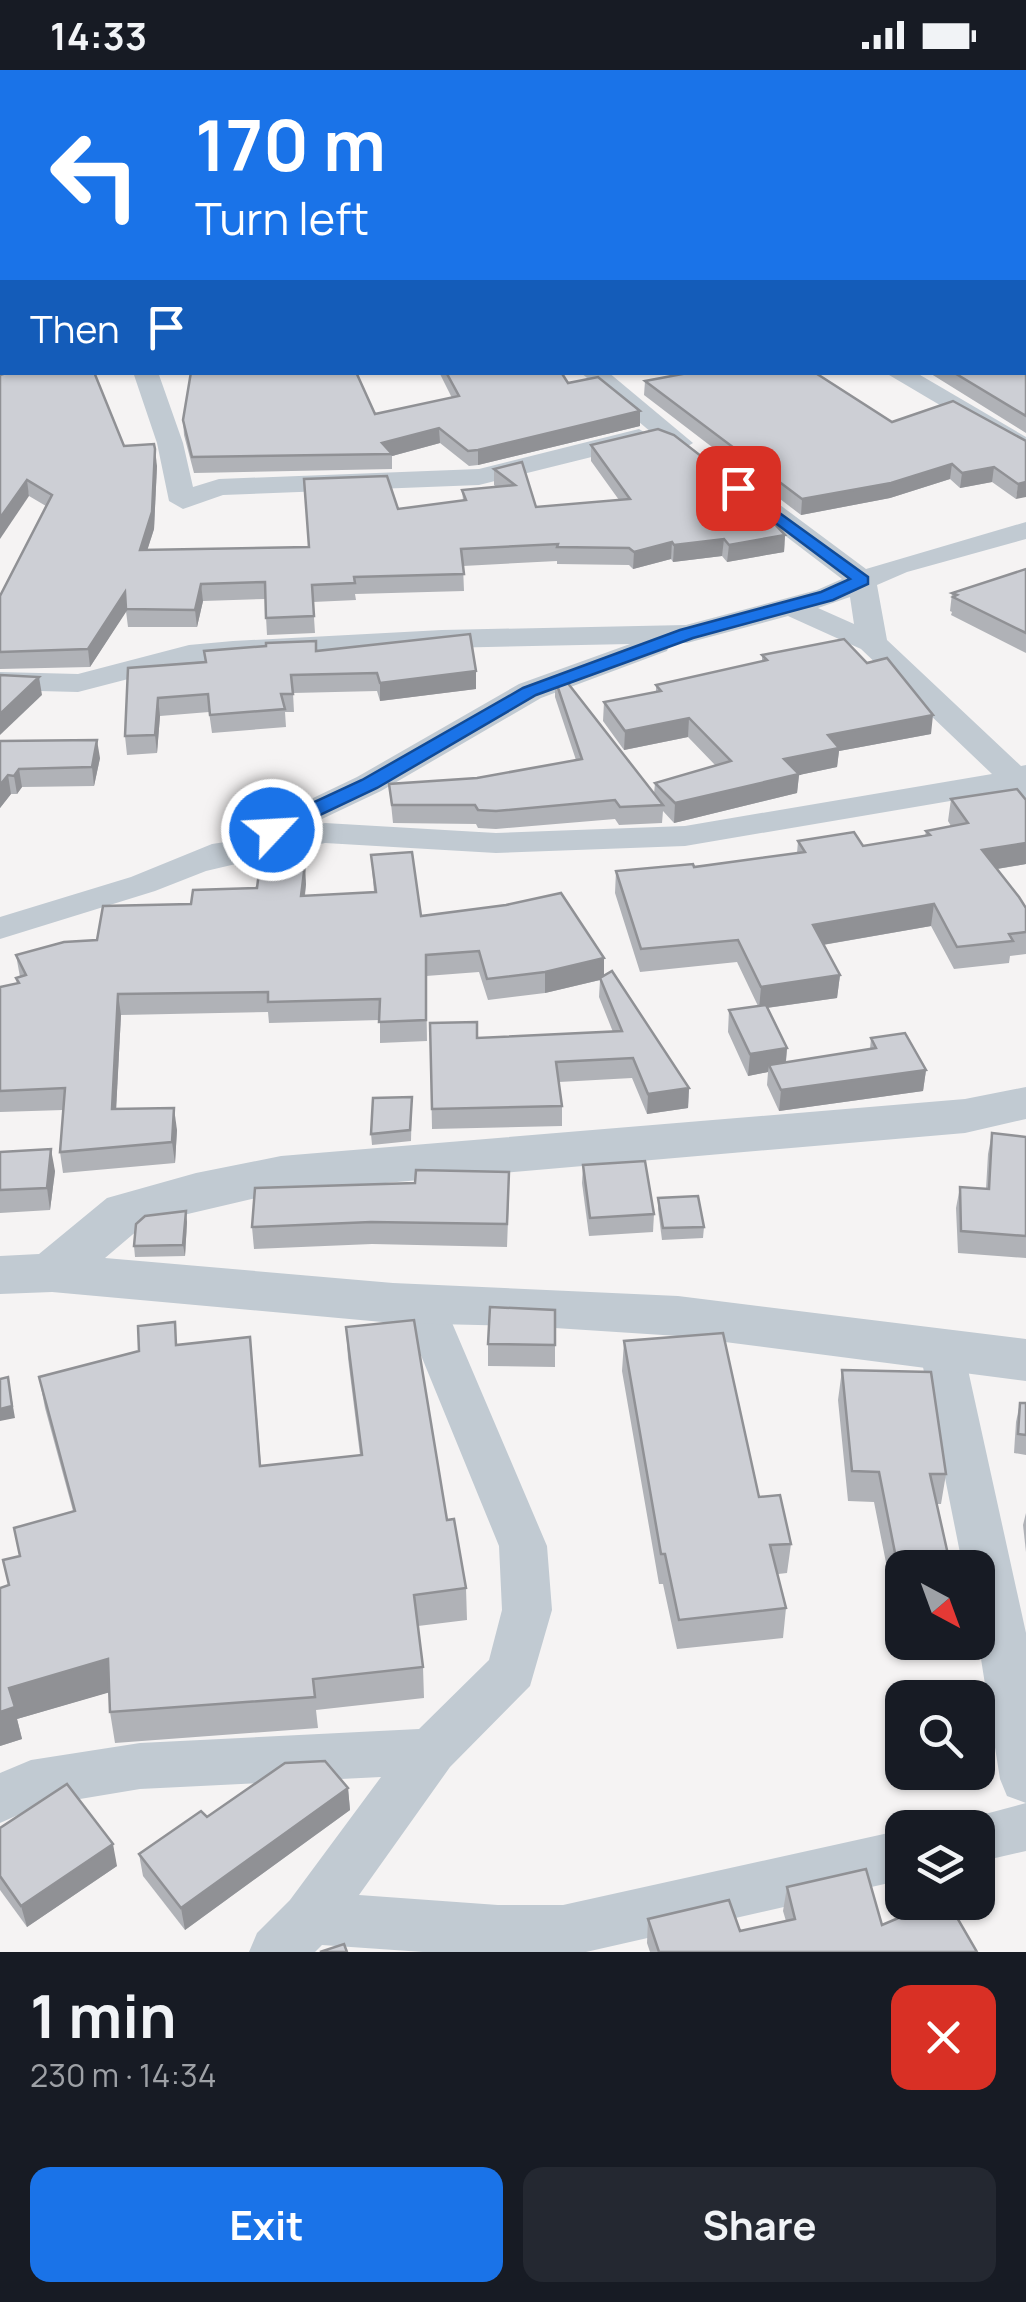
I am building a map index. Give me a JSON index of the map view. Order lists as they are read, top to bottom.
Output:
{
  "north": "bottom right",
  "page": {
    "status": "14:33",
    "turn": ["170 m", "Turn left"],
    "then": "Then",
    "heading": ["1 min", "230 m · 14:34"],
    "buttons": ["Exit", "Share"]
  }
}
